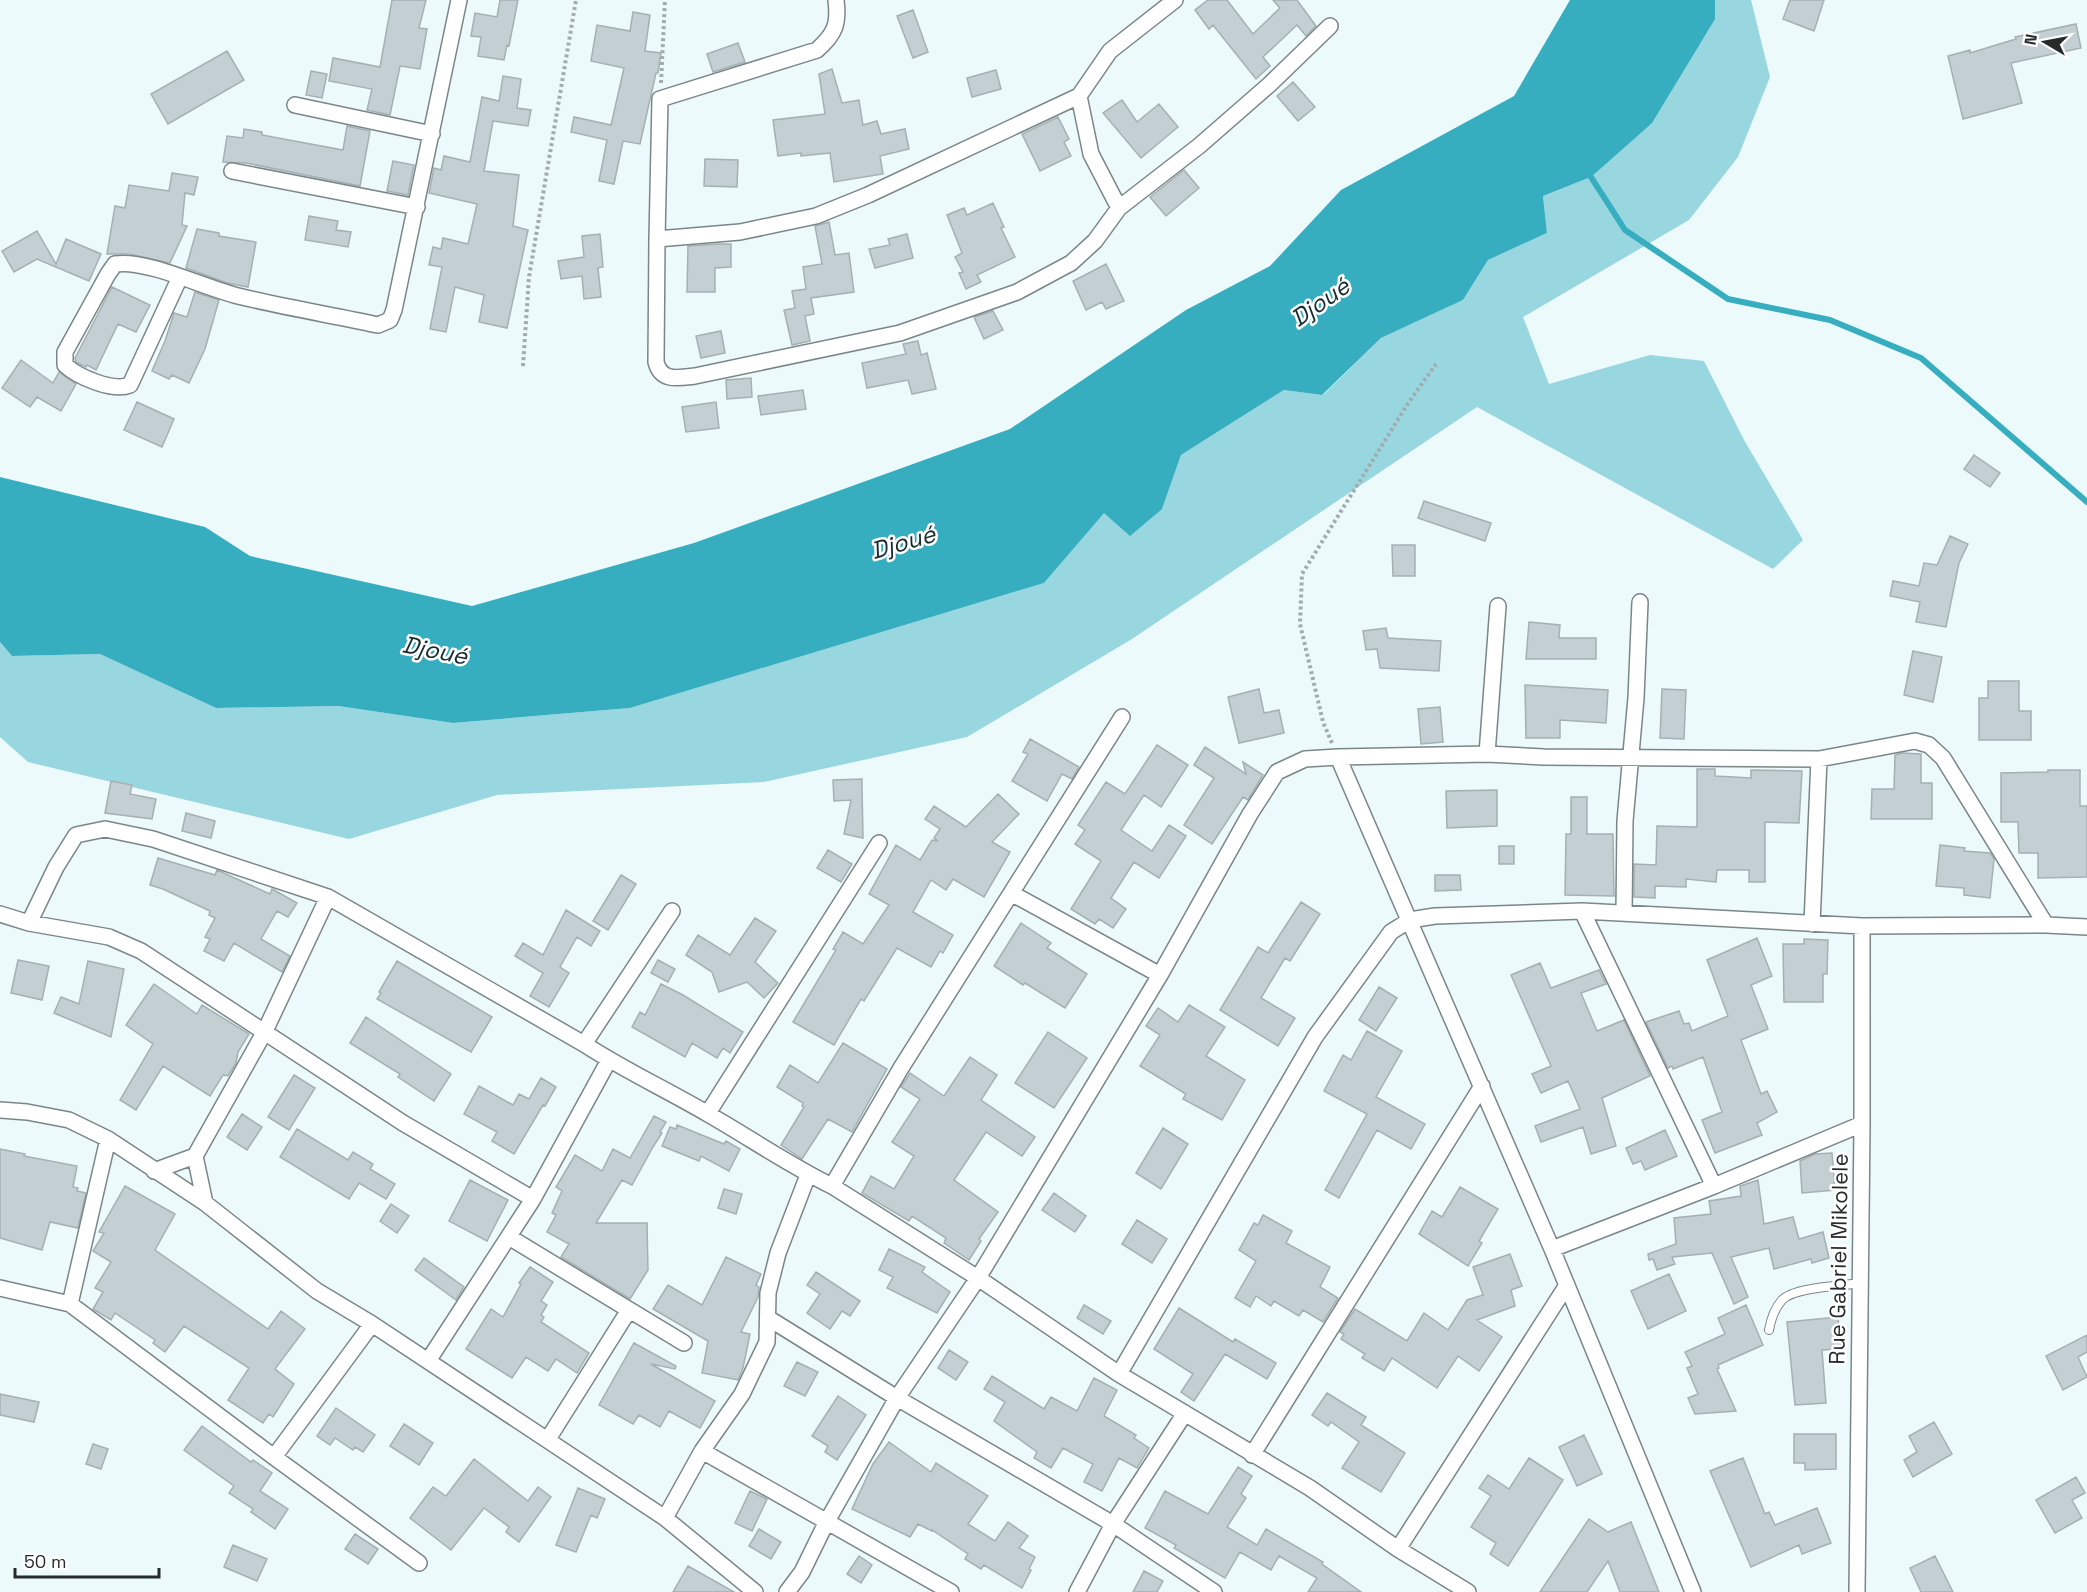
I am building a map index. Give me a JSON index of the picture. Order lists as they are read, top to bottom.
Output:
{
  "streets": {
    "street": ["Rue Gabriel Mikolele"]
  },
  "water": ["Djoué"],
  "scale_bar": "50 m",
  "north": "left"
}
